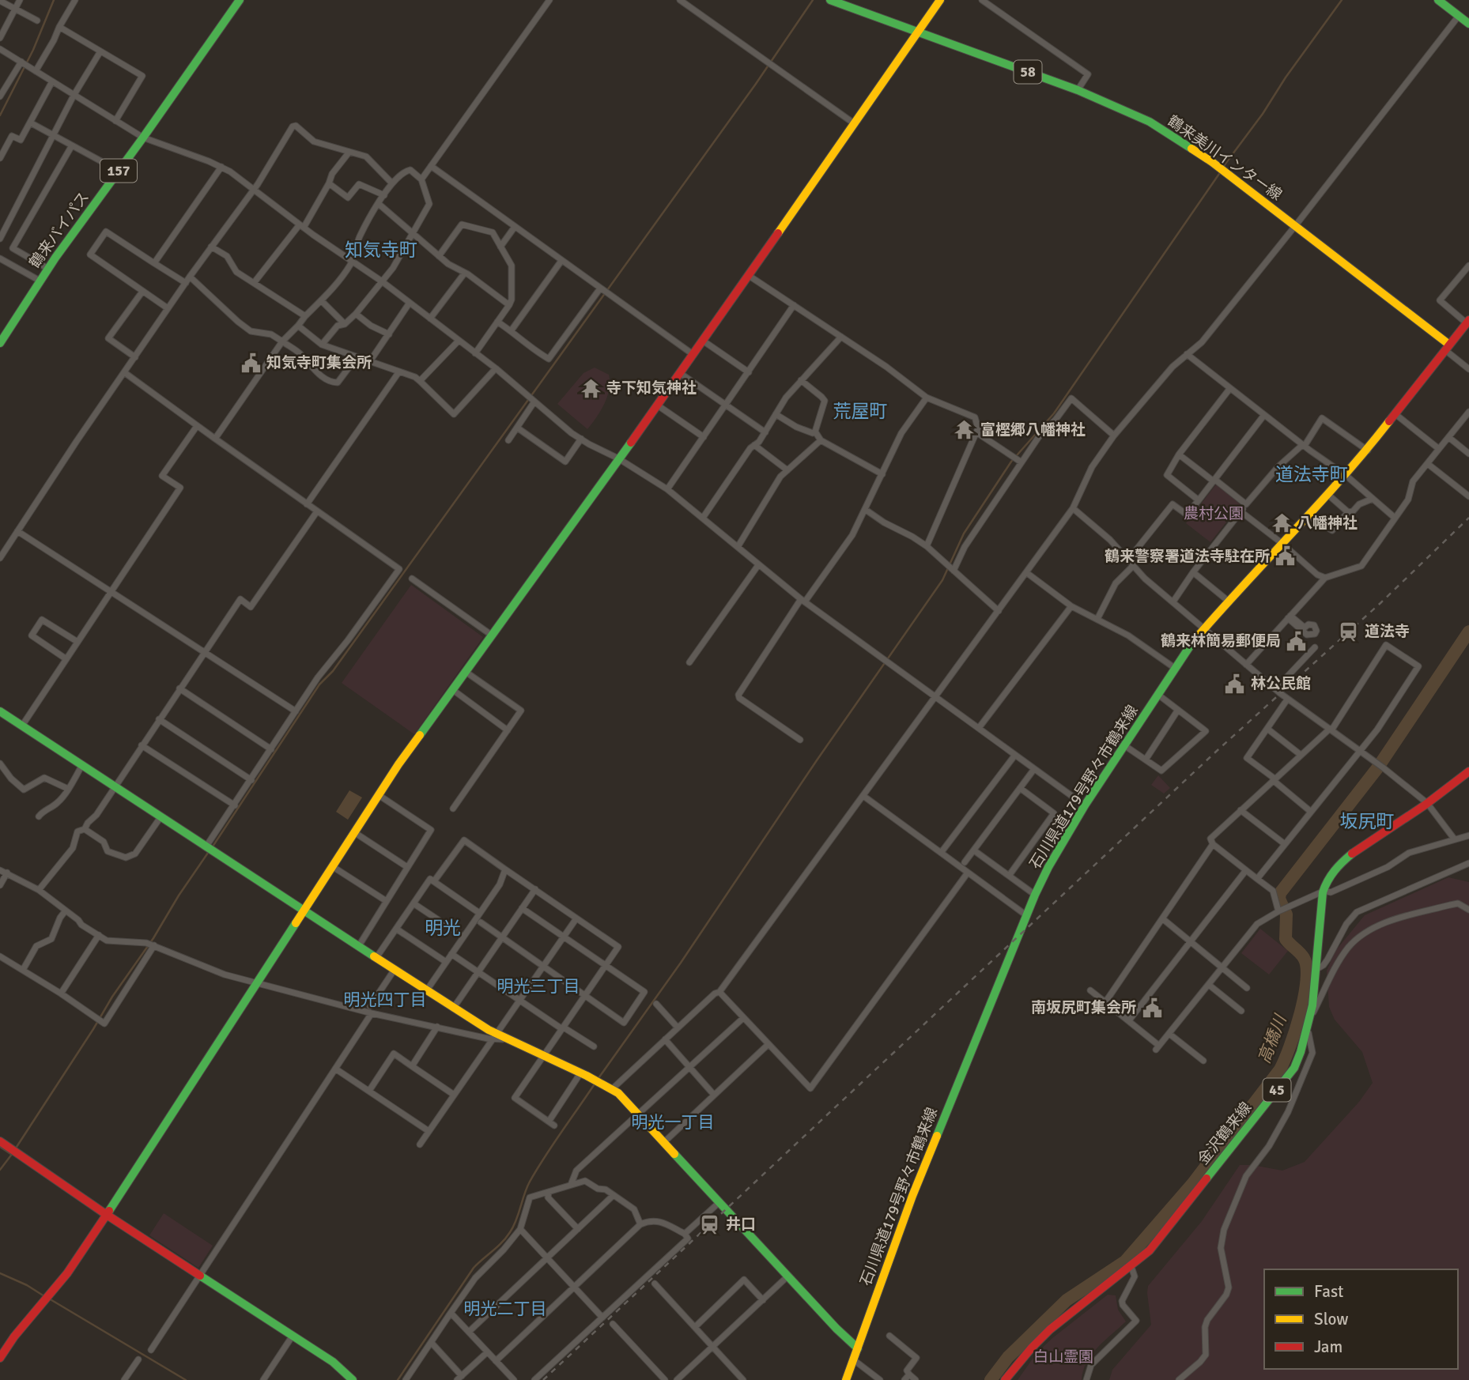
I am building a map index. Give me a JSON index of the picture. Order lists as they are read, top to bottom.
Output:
{
  "streets": {
    "main road": [
      "58",
      "鶴来美川インター線",
      "157",
      "鶴来バイパス",
      "石川県道179号野々市鶴来線",
      "45",
      "金沢鶴来線"
    ]
  },
  "crossings": [
    ["鶴来美川インター線", "石川県道179号野々市鶴来線"]
  ],
  "districts": [
    "知気寺町",
    "荒屋町",
    "道法寺町",
    "坂尻町",
    "明光",
    "明光三丁目",
    "明光四丁目",
    "明光一丁目",
    "明光二丁目"
  ],
  "water": ["高橋川"],
  "parks": ["農村公園", "白山霊園"],
  "places": {
    "public building": [
      "知気寺町集会所",
      "鶴来警察署道法寺駐在所",
      "鶴来林簡易郵便局",
      "林公民館",
      "南坂尻町集会所"
    ],
    "temple": ["寺下知気神社", "富樫郷八幡神社", "八幡神社"],
    "station": ["道法寺", "井口"]
  },
  "legend": ["Fast", "Slow", "Jam"]
}
